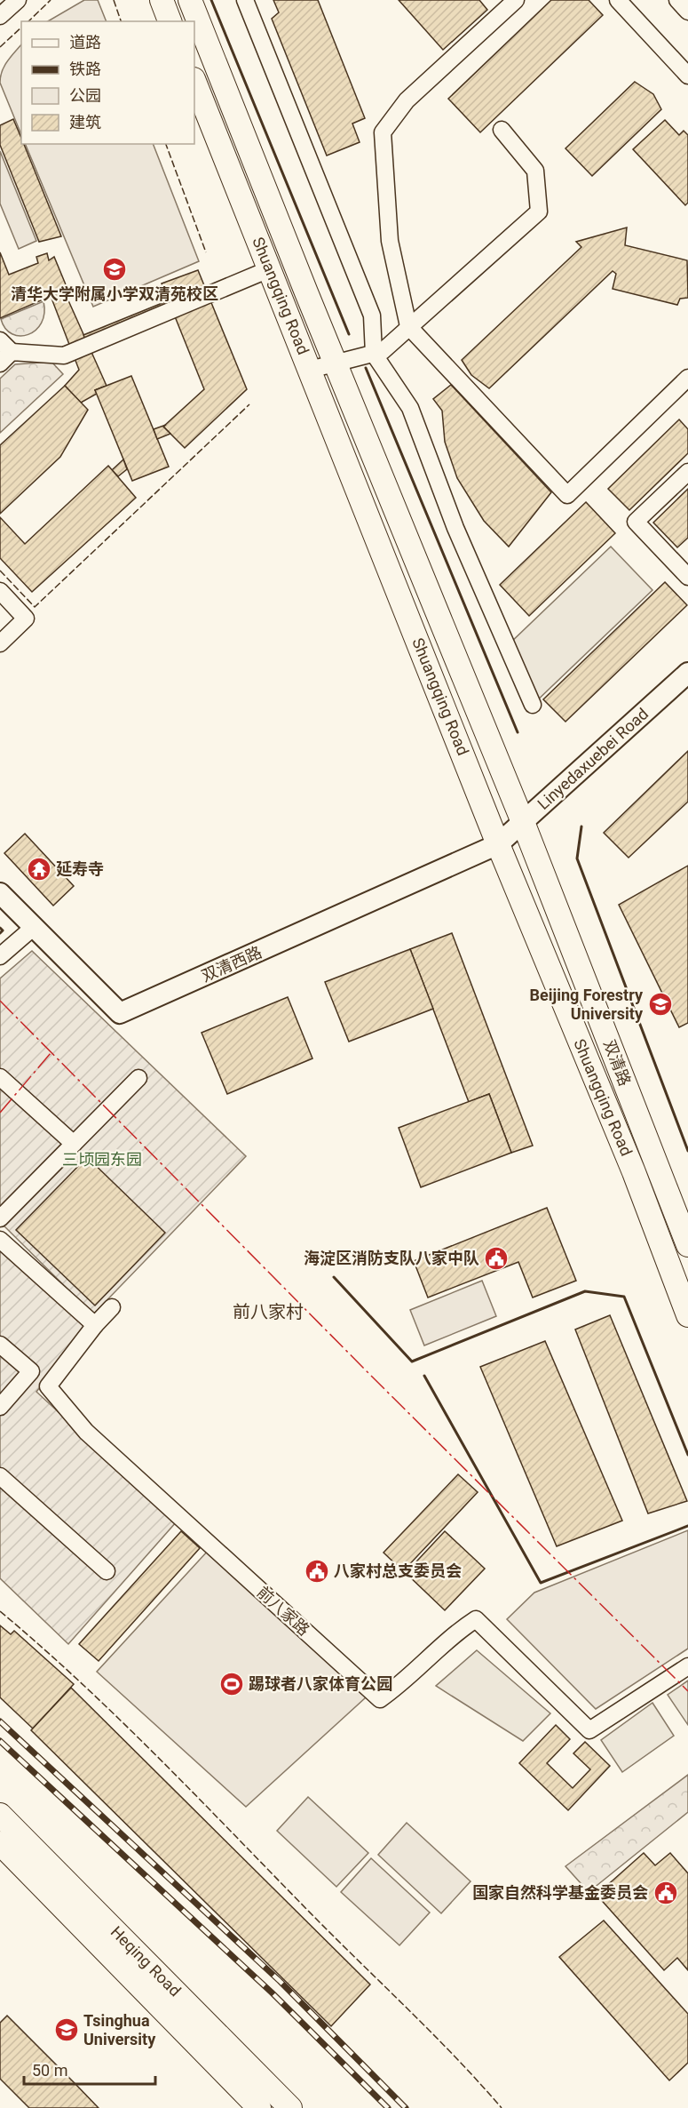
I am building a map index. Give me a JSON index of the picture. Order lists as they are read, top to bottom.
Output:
{
  "streets": {
    "main road": ["Shuangqing Road", "双清路", "Heqing Road"],
    "street": ["Linyedaxuebei Road", "双清西路", "前八家路"]
  },
  "crossings": [
    ["Shuangqing Road", "Linyedaxuebei Road"],
    ["Shuangqing Road", "双清西路"],
    ["Shuangqing Road", "双清路"],
    ["Linyedaxuebei Road", "双清西路"],
    ["Linyedaxuebei Road", "双清路"]
  ],
  "districts": ["前八家村"],
  "parks": ["三顷园东园"],
  "places": {
    "school or university": ["清华大学附属小学双清苑校区", "Beijing Forestry University", "Tsinghua University"],
    "temple": ["延寿寺"],
    "public building": ["海淀区消防支队八家中队", "八家村总支委员会", "国家自然科学基金委员会"],
    "sports": ["踢球者八家体育公园"]
  },
  "legend": [
    "道路",
    "铁路",
    "公园",
    "建筑"
  ],
  "scale_bar": "50 m"
}
